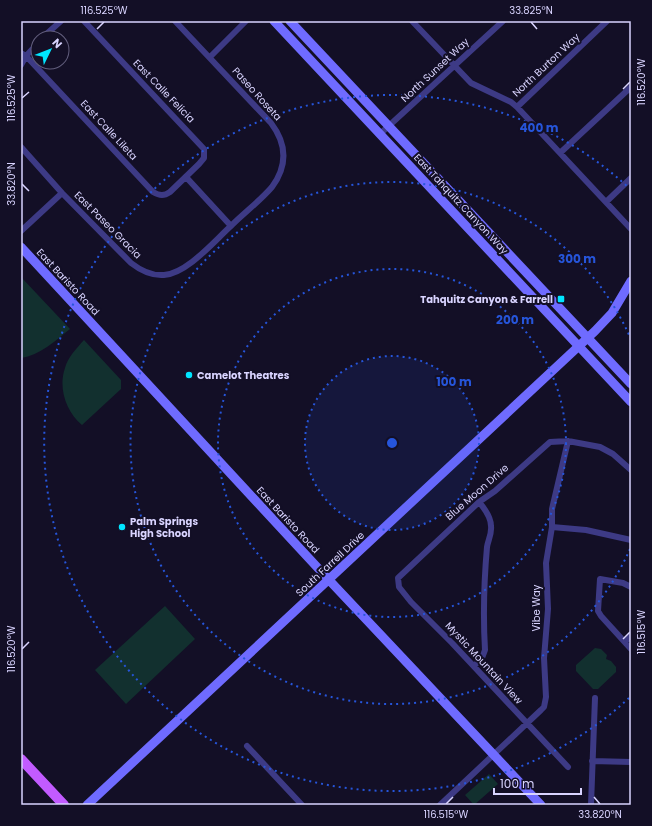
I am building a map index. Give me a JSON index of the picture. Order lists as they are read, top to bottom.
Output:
{
  "streets": {
    "street": [
      "North Burton Way",
      "North Sunset Way",
      "East Calle Felicia",
      "Paseo Roseta",
      "East Calle Lileta",
      "East Tahquitz Canyon Way",
      "East Paseo Gracia",
      "East Baristo Road",
      "Blue Moon Drive",
      "South Farrell Drive",
      "Vibe Way",
      "Mystic Mountain View"
    ]
  },
  "crossings": [
    ["North Sunset Way", "East Tahquitz Canyon Way"],
    ["East Calle Felicia", "East Calle Lileta"],
    ["Paseo Roseta", "East Paseo Gracia"],
    ["East Tahquitz Canyon Way", "South Farrell Drive"],
    ["East Baristo Road", "South Farrell Drive"],
    ["East Baristo Road", "Vibe Way"],
    ["Blue Moon Drive", "Vibe Way"],
    ["Blue Moon Drive", "Mystic Mountain View"],
    ["Vibe Way", "Mystic Mountain View"]
  ],
  "places": {
    "transit": ["Tahquitz Canyon & Farrell"],
    "other": ["Camelot Theatres", "Palm Springs High School"]
  },
  "scale_bar": "100 m",
  "north": "top right",
  "coordinates": [
    "116.525°W",
    "33.825°N",
    "116.520°W",
    "33.820°N",
    "116.515°W"
  ],
  "rings": [
    "400 m",
    "300 m",
    "200 m",
    "100 m"
  ]
}
